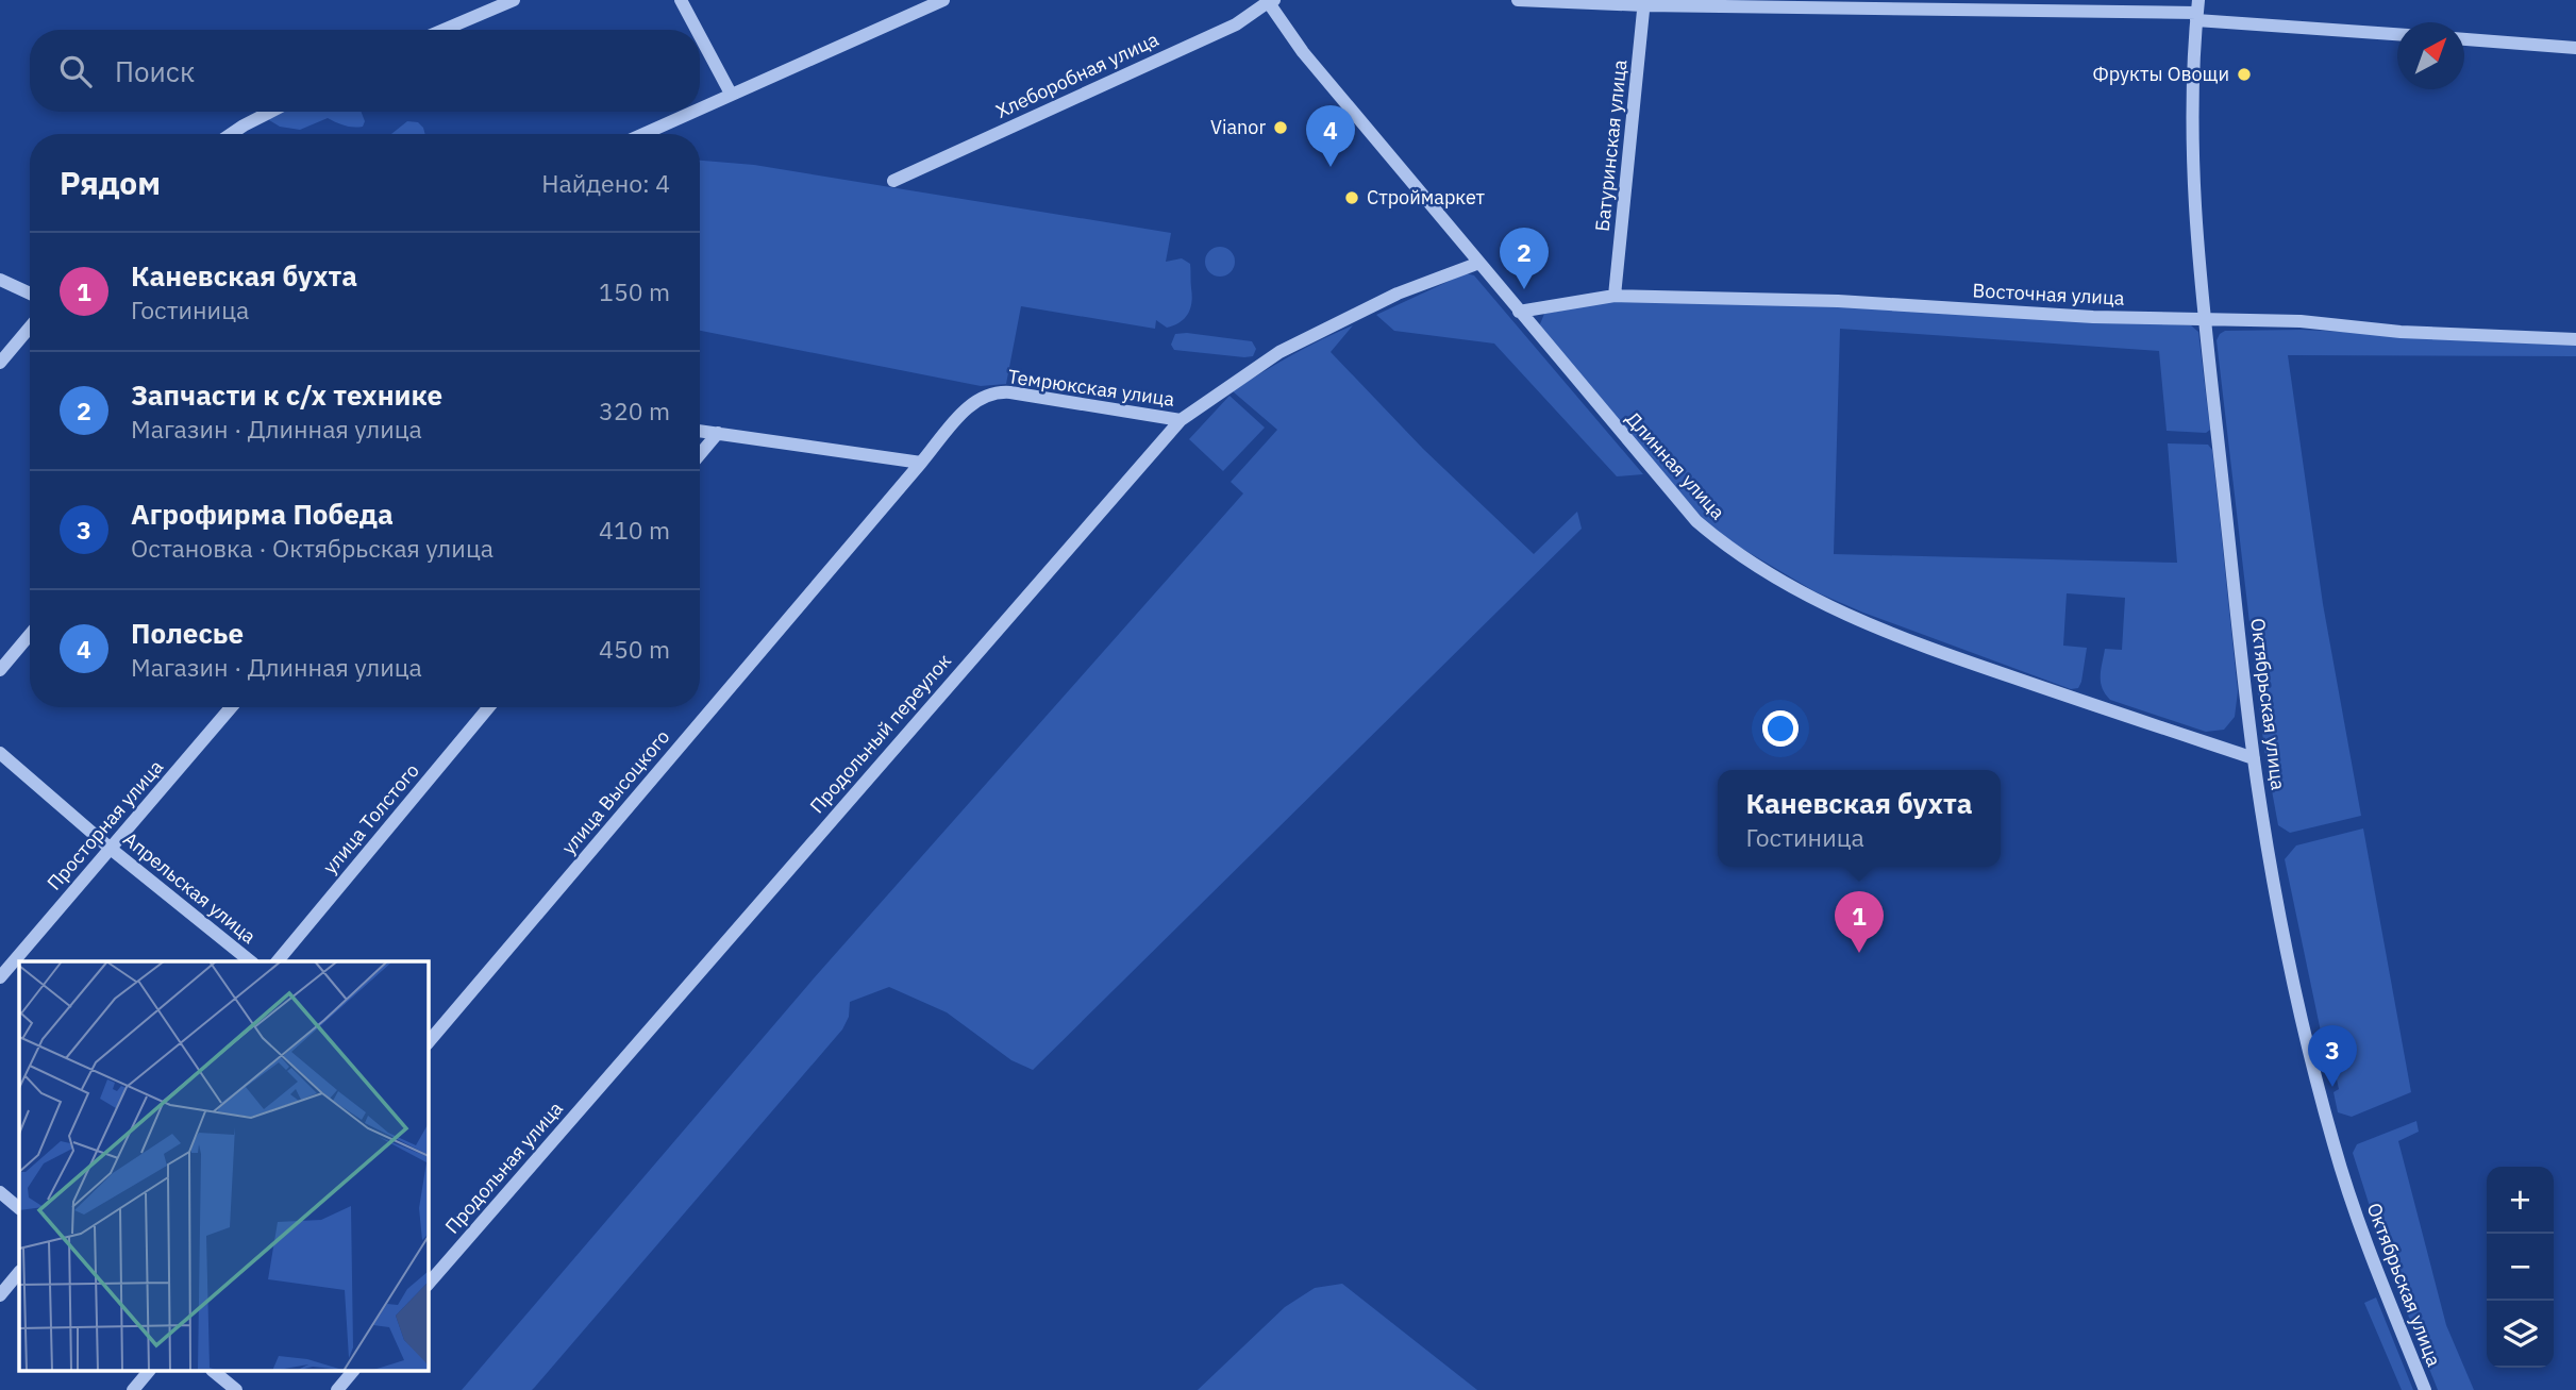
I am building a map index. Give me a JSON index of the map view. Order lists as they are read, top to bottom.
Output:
{
  "streets": {
    "street": [
      "Хлеборобная улица",
      "Батуринская улица",
      "Восточная улица",
      "Темрюкская улица",
      "Длинная улица",
      "Октябрьская улица",
      "Продольный переулок",
      "улица Высоцкого",
      "улица Толстого",
      "Просторная улица",
      "Апрельская улица",
      "Продольная улица"
    ]
  },
  "crossings": [
    ["Хлеборобная улица", "Длинная улица"],
    ["Батуринская улица", "Восточная улица"],
    ["Восточная улица", "Длинная улица"],
    ["Восточная улица", "Октябрьская улица"],
    ["Темрюкская улица", "Длинная улица"],
    ["Темрюкская улица", "Продольный переулок"],
    ["Темрюкская улица", "улица Высоцкого"],
    ["Длинная улица", "Октябрьская улица"],
    ["Продольный переулок", "Продольная улица"],
    ["Просторная улица", "Апрельская улица"]
  ],
  "places": ["Фрукты Овощи", "Vianor", "Строймаркет"],
  "north": "top right",
  "page": {
    "search": "Поиск",
    "pins": [
      "4",
      "2",
      "1",
      "3"
    ],
    "heading": ["Рядом", "Найдено: 4"],
    "list": [
      {
        "mark": "1",
        "name": "Каневская бухта",
        "note": "Гостиница",
        "value": "150 m"
      },
      {
        "mark": "2",
        "name": "Запчасти к с/х технике",
        "note": "Магазин · Длинная улица",
        "value": "320 m"
      },
      {
        "mark": "3",
        "name": "Агрофирма Победа",
        "note": "Остановка · Октябрьская улица",
        "value": "410 m"
      },
      {
        "mark": "4",
        "name": "Полесье",
        "note": "Магазин · Длинная улица",
        "value": "450 m"
      }
    ],
    "popup": ["Каневская бухта", "Гостиница"],
    "map_buttons": ["+", "−"]
  }
}
